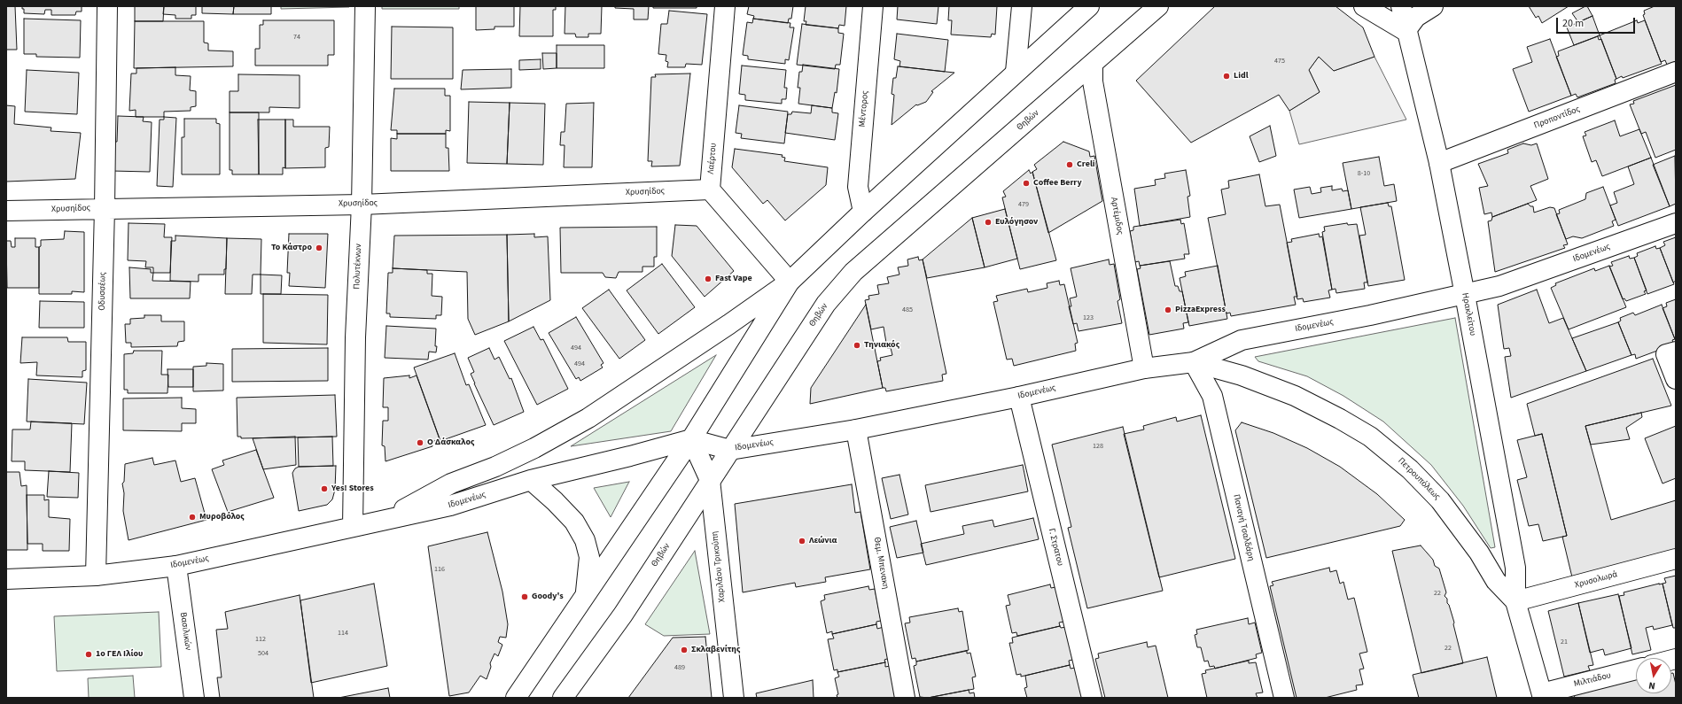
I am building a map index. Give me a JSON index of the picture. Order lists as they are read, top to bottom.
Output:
{
  "streets": {
    "street": [
      "Μέντορος",
      "Προποντίδος",
      "Θηβών",
      "Λαέρτου",
      "Χρυσηίδος",
      "Αρτέμιδος",
      "Ιδομενέως",
      "Πολυτέκνων",
      "Οδυσσέως",
      "Ηρακλείτου",
      "Πετρουπόλεως",
      "Παναγή Τσαλδάρη",
      "Γ. Στρατου",
      "Θεμ. Μπενακη",
      "Χαριλάου Τρικούπη",
      "Χρυσολωρά",
      "Βασιλικών",
      "Μιλτιάδου"
    ]
  },
  "crossings": [
    ["Προποντίδος", "Ηρακλείτου"],
    ["Θηβών", "Αρτέμιδος"],
    ["Θηβών", "Ιδομενέως"],
    ["Θηβών", "Χαριλάου Τρικούπη"],
    ["Λαέρτου", "Χρυσηίδος"],
    ["Χρυσηίδος", "Πολυτέκνων"],
    ["Χρυσηίδος", "Οδυσσέως"],
    ["Αρτέμιδος", "Ιδομενέως"],
    ["Ιδομενέως", "Πολυτέκνων"],
    ["Ιδομενέως", "Οδυσσέως"],
    ["Ιδομενέως", "Ηρακλείτου"],
    ["Ιδομενέως", "Πετρουπόλεως"],
    ["Ιδομενέως", "Παναγή Τσαλδάρη"],
    ["Ιδομενέως", "Γ. Στρατου"],
    ["Ιδομενέως", "Θεμ. Μπενακη"],
    ["Ιδομενέως", "Χαριλάου Τρικούπη"],
    ["Ιδομενέως", "Βασιλικών"],
    ["Ηρακλείτου", "Πετρουπόλεως"],
    ["Ηρακλείτου", "Χρυσολωρά"],
    ["Πετρουπόλεως", "Παναγή Τσαλδάρη"],
    ["Πετρουπόλεως", "Χρυσολωρά"],
    ["Πετρουπόλεως", "Μιλτιάδου"]
  ],
  "places": [
    "Lidl",
    "Creli",
    "Coffee Berry",
    "Ευλόγησον",
    "Το Κάστρο",
    "Fast Vape",
    "PizzaExpress",
    "Τηνιακός",
    "Ο Δάσκαλος",
    "Yes! Stores",
    "Μυροβόλος",
    "Λεώνια",
    "Goody's",
    "Σκλαβενίτης",
    "1ο ΓΕΛ Ιλίου"
  ],
  "house_numbers": [
    "74",
    "475",
    "8-10",
    "479",
    "485",
    "123",
    "494",
    "494",
    "128",
    "116",
    "22",
    "114",
    "112",
    "21",
    "22",
    "504",
    "489"
  ],
  "scale_bar": "20 m",
  "north": "bottom"
}
